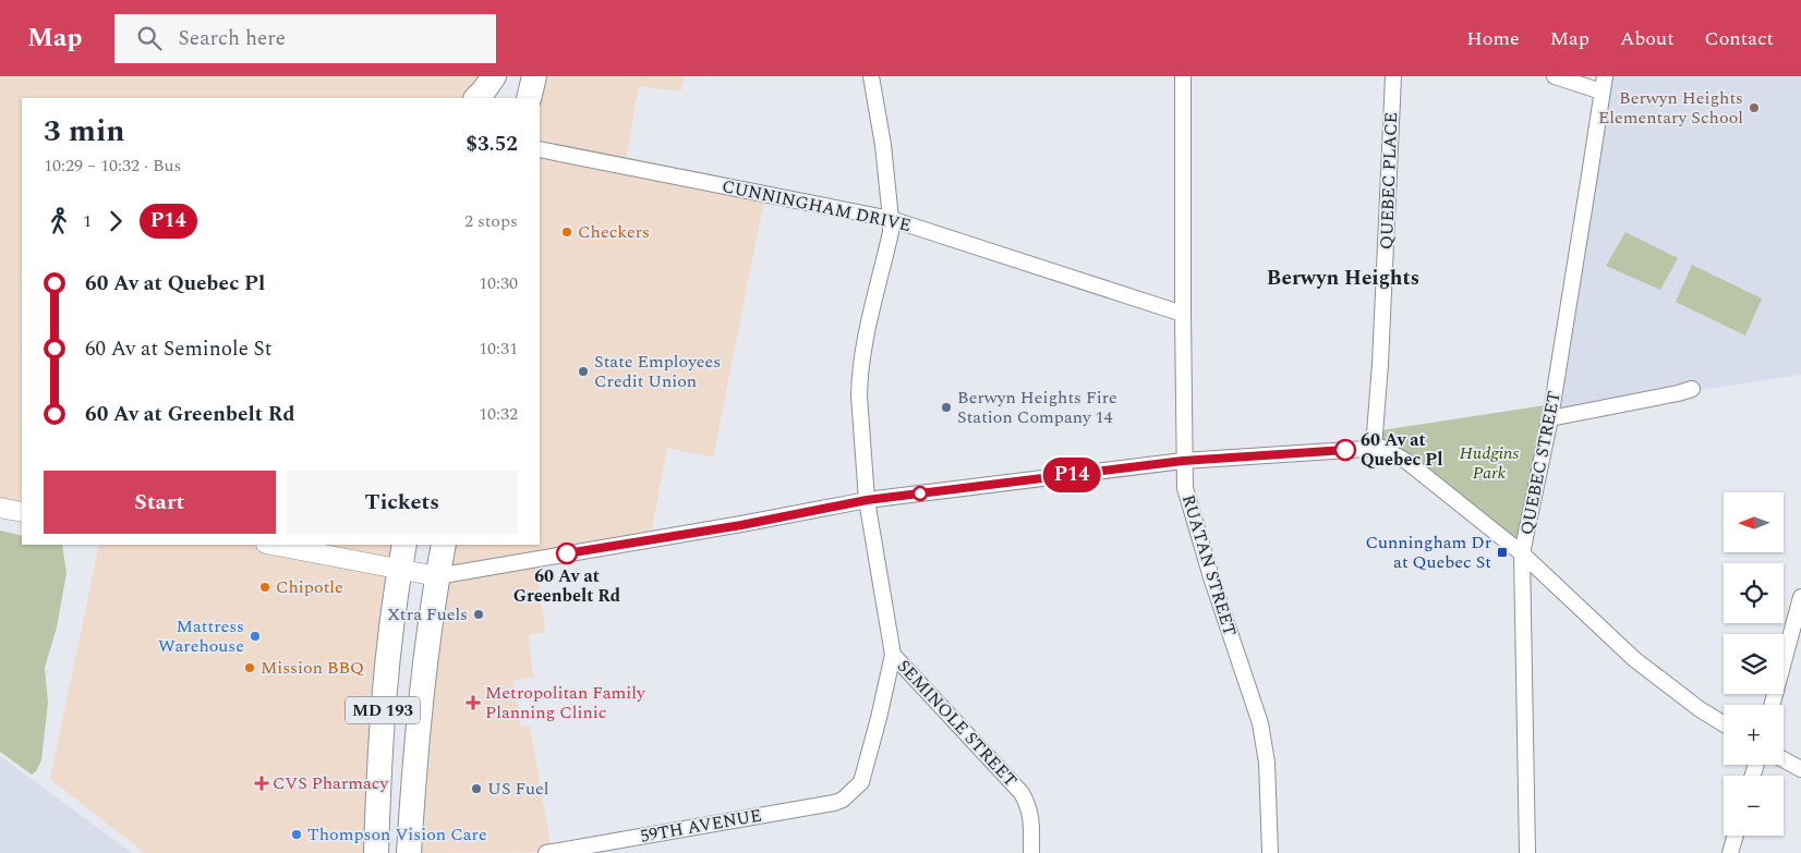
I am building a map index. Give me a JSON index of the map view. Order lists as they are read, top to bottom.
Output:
{
  "streets": {
    "main road": ["MD 193"],
    "street": [
      "QUEBEC PLACE",
      "CUNNINGHAM DRIVE",
      "QUEBEC STREET",
      "RUATAN STREET",
      "SEMINOLE STREET",
      "59TH AVENUE"
    ]
  },
  "crossings": [
    ["CUNNINGHAM DRIVE", "RUATAN STREET"],
    ["CUNNINGHAM DRIVE", "SEMINOLE STREET"],
    ["SEMINOLE STREET", "59TH AVENUE"]
  ],
  "districts": ["Berwyn Heights"],
  "parks": ["Hudgins Park"],
  "places": {
    "other": [
      "Berwyn Heights Elementary School",
      "Checkers",
      "State Employees Credit Union",
      "Berwyn Heights Fire Station Company 14",
      "60 Av at Quebec Pl",
      "60 Av at Greenbelt Rd",
      "Chipotle",
      "Xtra Fuels",
      "Mattress Warehouse",
      "Mission BBQ",
      "US Fuel",
      "Thompson Vision Care"
    ],
    "transit": ["Cunningham Dr at Quebec St"],
    "health": ["Metropolitan Family Planning Clinic", "CVS Pharmacy"]
  },
  "lines": ["bus line P14"],
  "north": "left",
  "page": {
    "header": "Map",
    "search": "Search here",
    "nav": [
      "Home",
      "Map",
      "About",
      "Contact"
    ],
    "on_map": "P14",
    "heading": ["3 min", "10:29 – 10:32 · Bus", "$3.52"],
    "legs": ["1", "P14", "2 stops"],
    "list": [
      {
        "name": "60 Av at Quebec Pl",
        "value": "10:30"
      },
      {
        "name": "60 Av at Seminole St",
        "value": "10:31"
      },
      {
        "name": "60 Av at Greenbelt Rd",
        "value": "10:32"
      }
    ],
    "buttons": ["Start", "Tickets"],
    "map_buttons": ["+", "−"]
  }
}
